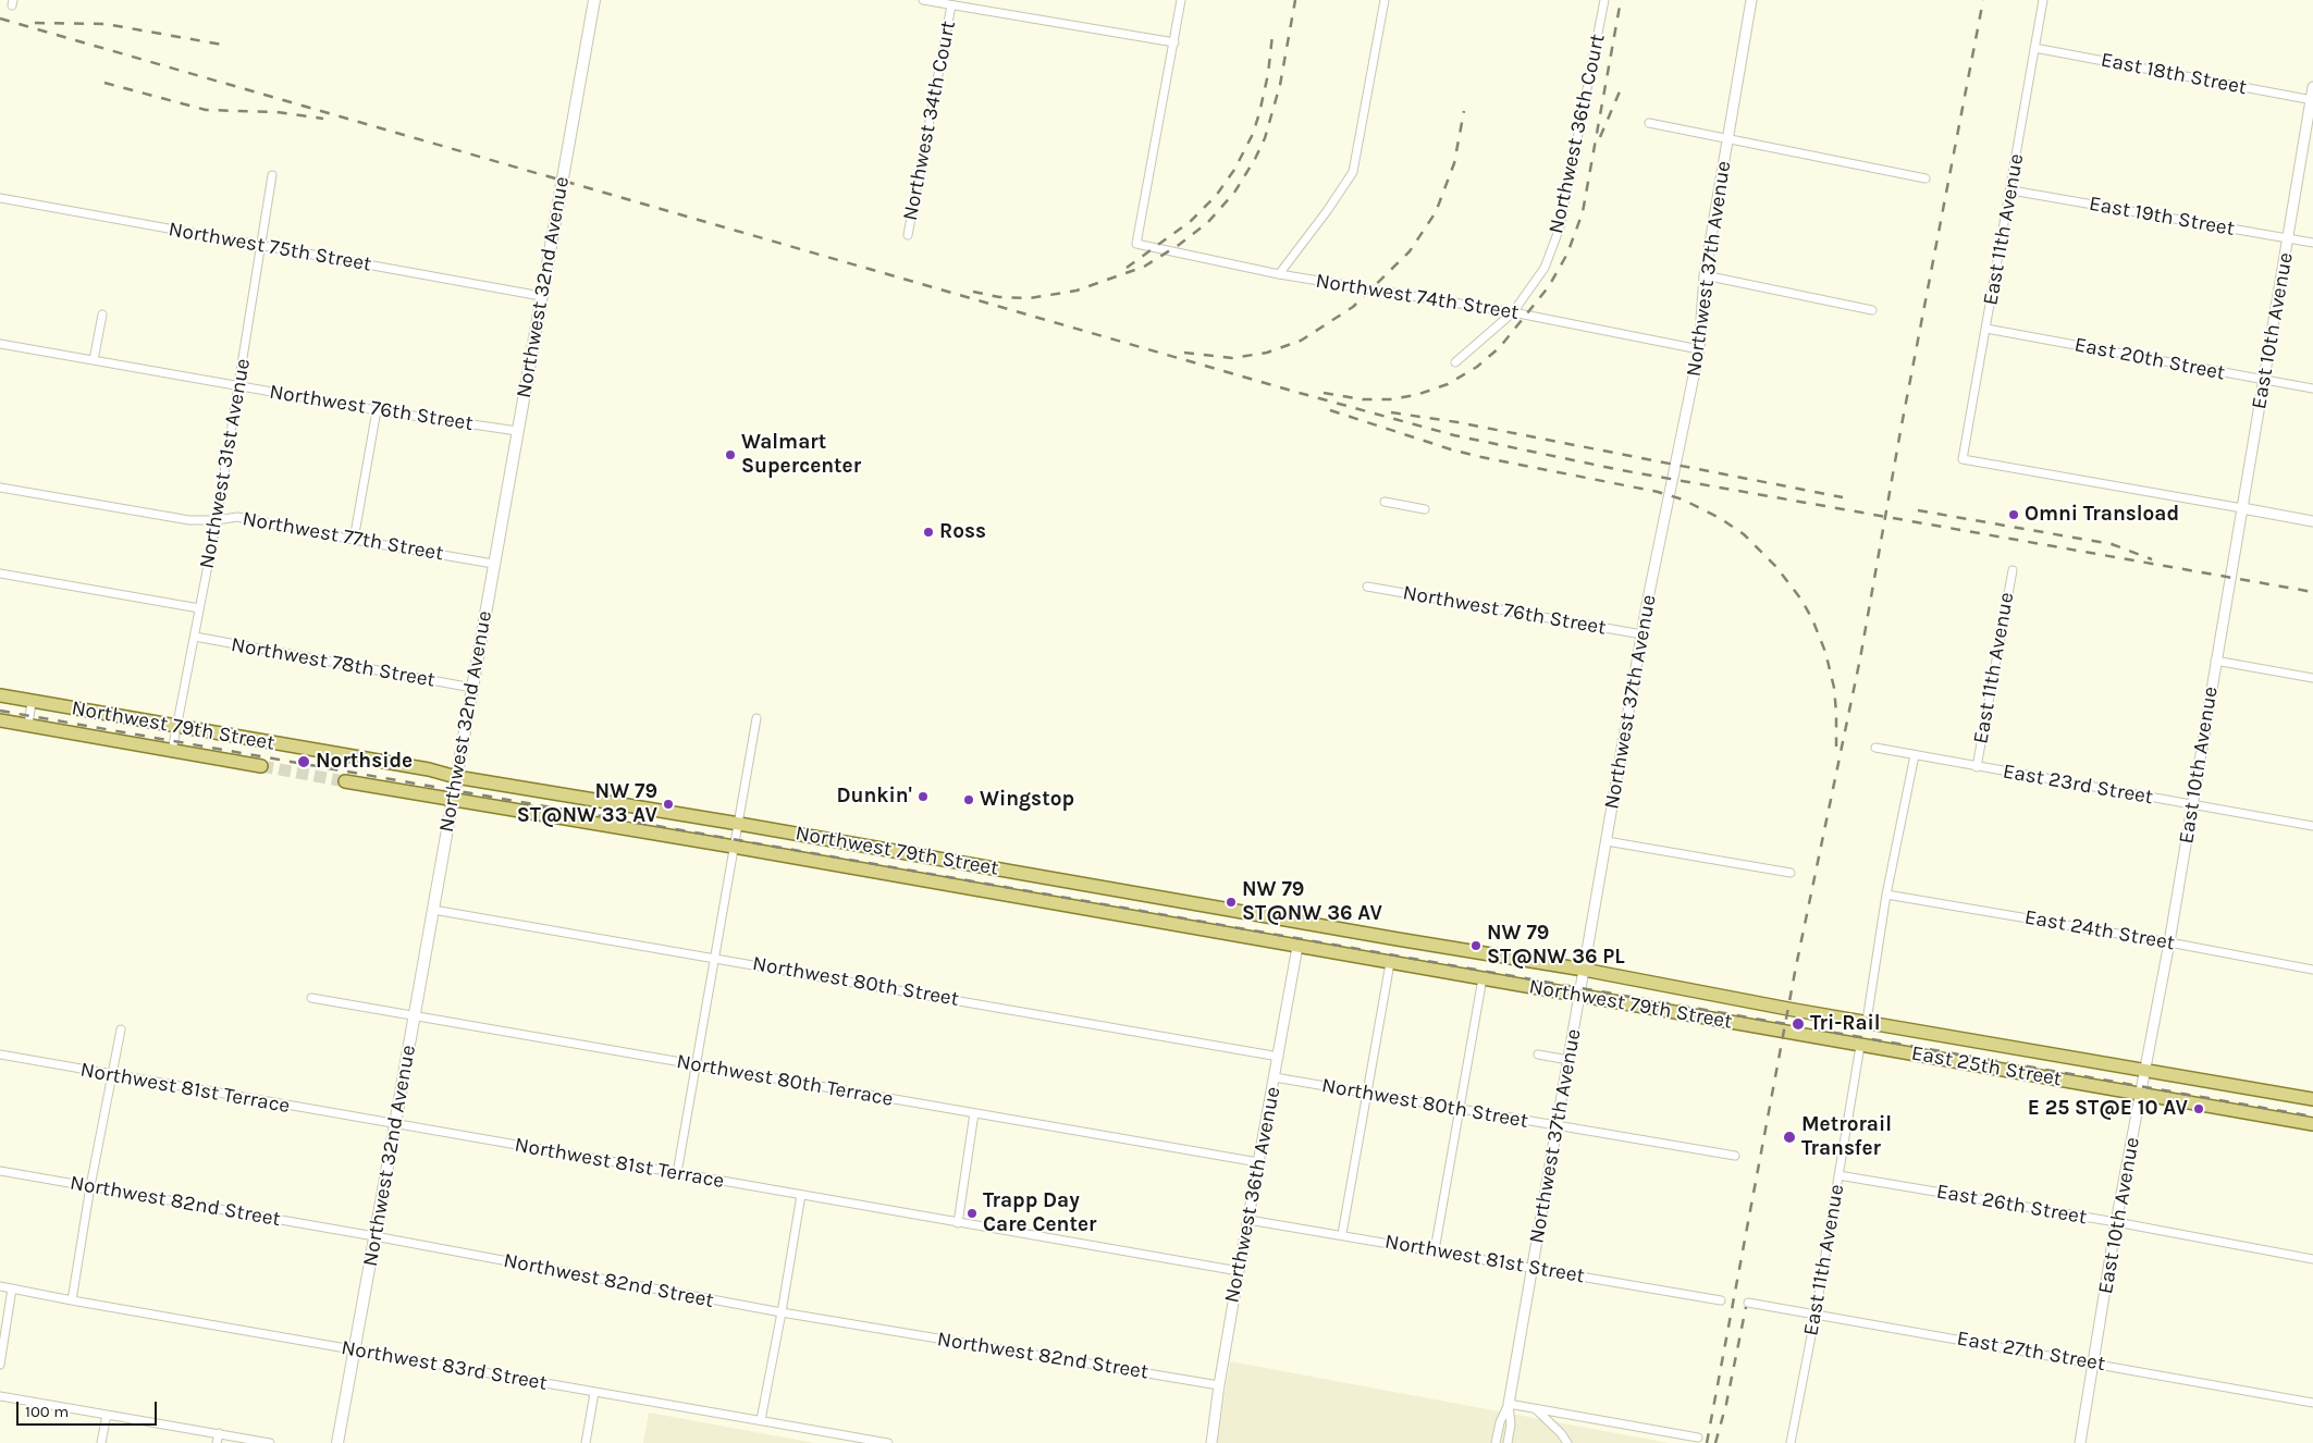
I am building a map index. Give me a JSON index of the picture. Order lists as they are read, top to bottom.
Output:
{
  "streets": {
    "main road": ["Northwest 32nd Avenue", "Northwest 79th Street", "East 25th Street"],
    "street": [
      "East 18th Street",
      "Northwest 34th Court",
      "Northwest 36th Court",
      "East 19th Street",
      "East 11th Avenue",
      "Northwest 75th Street",
      "Northwest 37th Avenue",
      "Northwest 74th Street",
      "East 10th Avenue",
      "East 20th Street",
      "Northwest 76th Street",
      "Northwest 31st Avenue",
      "Northwest 77th Street",
      "Northwest 78th Street",
      "East 23rd Street",
      "East 24th Street",
      "Northwest 80th Street",
      "Northwest 80th Terrace",
      "Northwest 81st Terrace",
      "Northwest 36th Avenue",
      "Northwest 82nd Street",
      "East 26th Street",
      "Northwest 81st Street",
      "East 27th Street",
      "Northwest 83rd Street"
    ]
  },
  "crossings": [
    ["East 18th Street", "East 11th Avenue"],
    ["East 18th Street", "East 10th Avenue"],
    ["Northwest 36th Court", "Northwest 74th Street"],
    ["East 19th Street", "East 11th Avenue"],
    ["East 19th Street", "East 10th Avenue"],
    ["East 11th Avenue", "East 10th Avenue"],
    ["East 11th Avenue", "East 20th Street"],
    ["East 11th Avenue", "East 23rd Street"],
    ["East 11th Avenue", "East 25th Street"],
    ["East 11th Avenue", "East 26th Street"],
    ["East 11th Avenue", "East 27th Street"],
    ["Northwest 75th Street", "Northwest 32nd Avenue"],
    ["Northwest 75th Street", "Northwest 31st Avenue"],
    ["Northwest 37th Avenue", "Northwest 74th Street"],
    ["Northwest 37th Avenue", "Northwest 76th Street"],
    ["Northwest 37th Avenue", "Northwest 79th Street"],
    ["Northwest 37th Avenue", "Northwest 80th Street"],
    ["Northwest 37th Avenue", "Northwest 81st Street"],
    ["Northwest 32nd Avenue", "Northwest 76th Street"],
    ["Northwest 32nd Avenue", "Northwest 77th Street"],
    ["Northwest 32nd Avenue", "Northwest 78th Street"],
    ["Northwest 32nd Avenue", "Northwest 79th Street"],
    ["Northwest 32nd Avenue", "Northwest 80th Street"],
    ["Northwest 32nd Avenue", "Northwest 80th Terrace"],
    ["Northwest 32nd Avenue", "Northwest 81st Terrace"],
    ["Northwest 32nd Avenue", "Northwest 82nd Street"],
    ["Northwest 32nd Avenue", "Northwest 83rd Street"],
    ["East 10th Avenue", "East 20th Street"],
    ["East 10th Avenue", "Northwest 79th Street"],
    ["East 10th Avenue", "East 23rd Street"],
    ["East 10th Avenue", "East 24th Street"],
    ["East 10th Avenue", "East 25th Street"],
    ["East 10th Avenue", "East 26th Street"],
    ["East 10th Avenue", "East 27th Street"],
    ["Northwest 76th Street", "Northwest 31st Avenue"],
    ["Northwest 31st Avenue", "Northwest 77th Street"],
    ["Northwest 31st Avenue", "Northwest 78th Street"],
    ["Northwest 31st Avenue", "Northwest 79th Street"],
    ["Northwest 79th Street", "East 25th Street"],
    ["Northwest 79th Street", "Northwest 36th Avenue"],
    ["Northwest 80th Street", "Northwest 36th Avenue"],
    ["Northwest 80th Terrace", "Northwest 36th Avenue"],
    ["Northwest 81st Terrace", "Northwest 36th Avenue"],
    ["Northwest 36th Avenue", "Northwest 82nd Street"],
    ["Northwest 36th Avenue", "Northwest 81st Street"]
  ],
  "places": [
    "Walmart Supercenter",
    "Omni Transload",
    "Ross",
    "Northside",
    "Dunkin'",
    "Wingstop",
    "NW 79 ST@NW 33 AV",
    "NW 79 ST@NW 36 AV",
    "NW 79 ST@NW 36 PL",
    "Tri-Rail",
    "E 25 ST@E 10 AV",
    "Metrorail Transfer",
    "Trapp Day Care Center"
  ],
  "scale_bar": "100 m"
}
